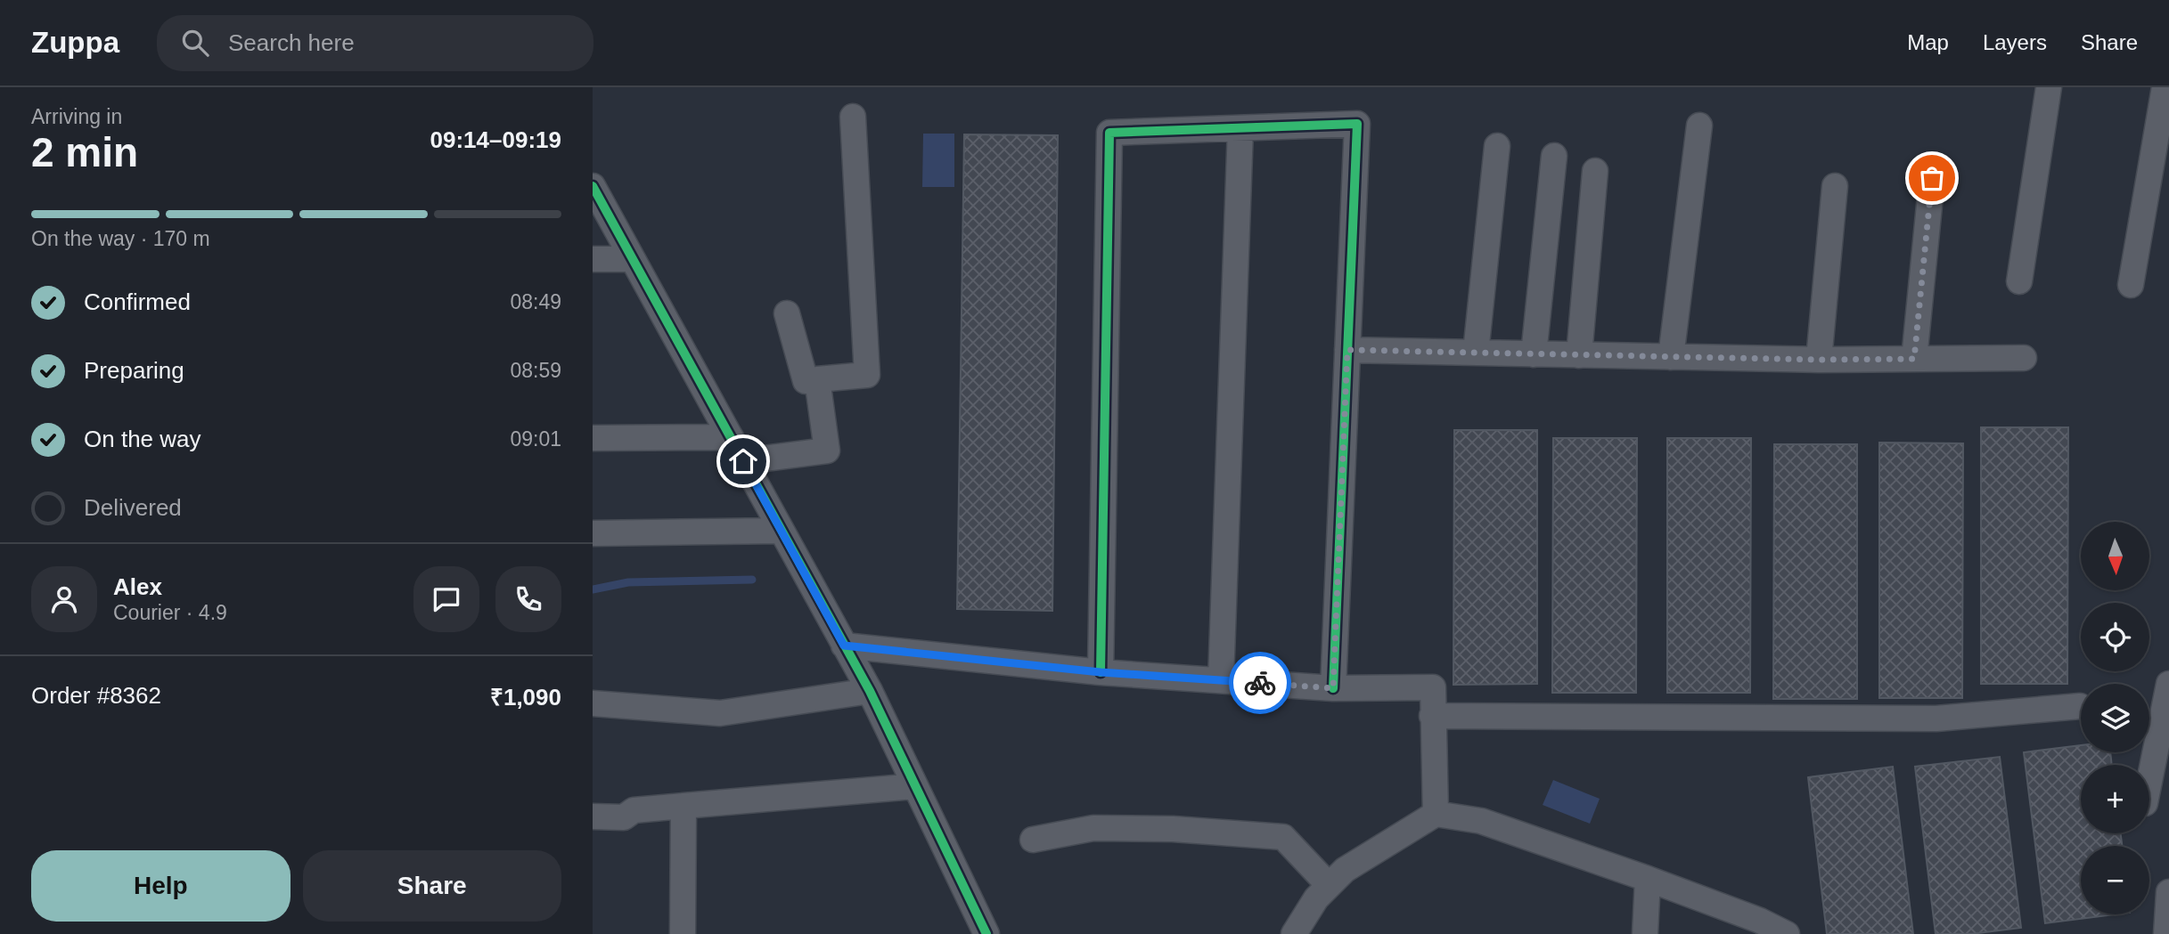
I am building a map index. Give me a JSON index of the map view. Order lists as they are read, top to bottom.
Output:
{
  "north": "bottom",
  "page": {
    "header": "Zuppa",
    "search": "Search here",
    "nav": ["Map", "Layers", "Share"],
    "heading": ["2 min", "Arriving in", "09:14–09:19"],
    "panel": [
      "Alex",
      "Courier · 4.9",
      "Order #8362",
      "₹1,090"
    ],
    "bar": "On the way · 170 m",
    "list": [
      ["Confirmed", "08:49"],
      ["Preparing", "08:59"],
      ["On the way", "09:01"],
      "Delivered"
    ],
    "map_buttons": ["+", "−"],
    "buttons": ["Help", "Share"]
  }
}
